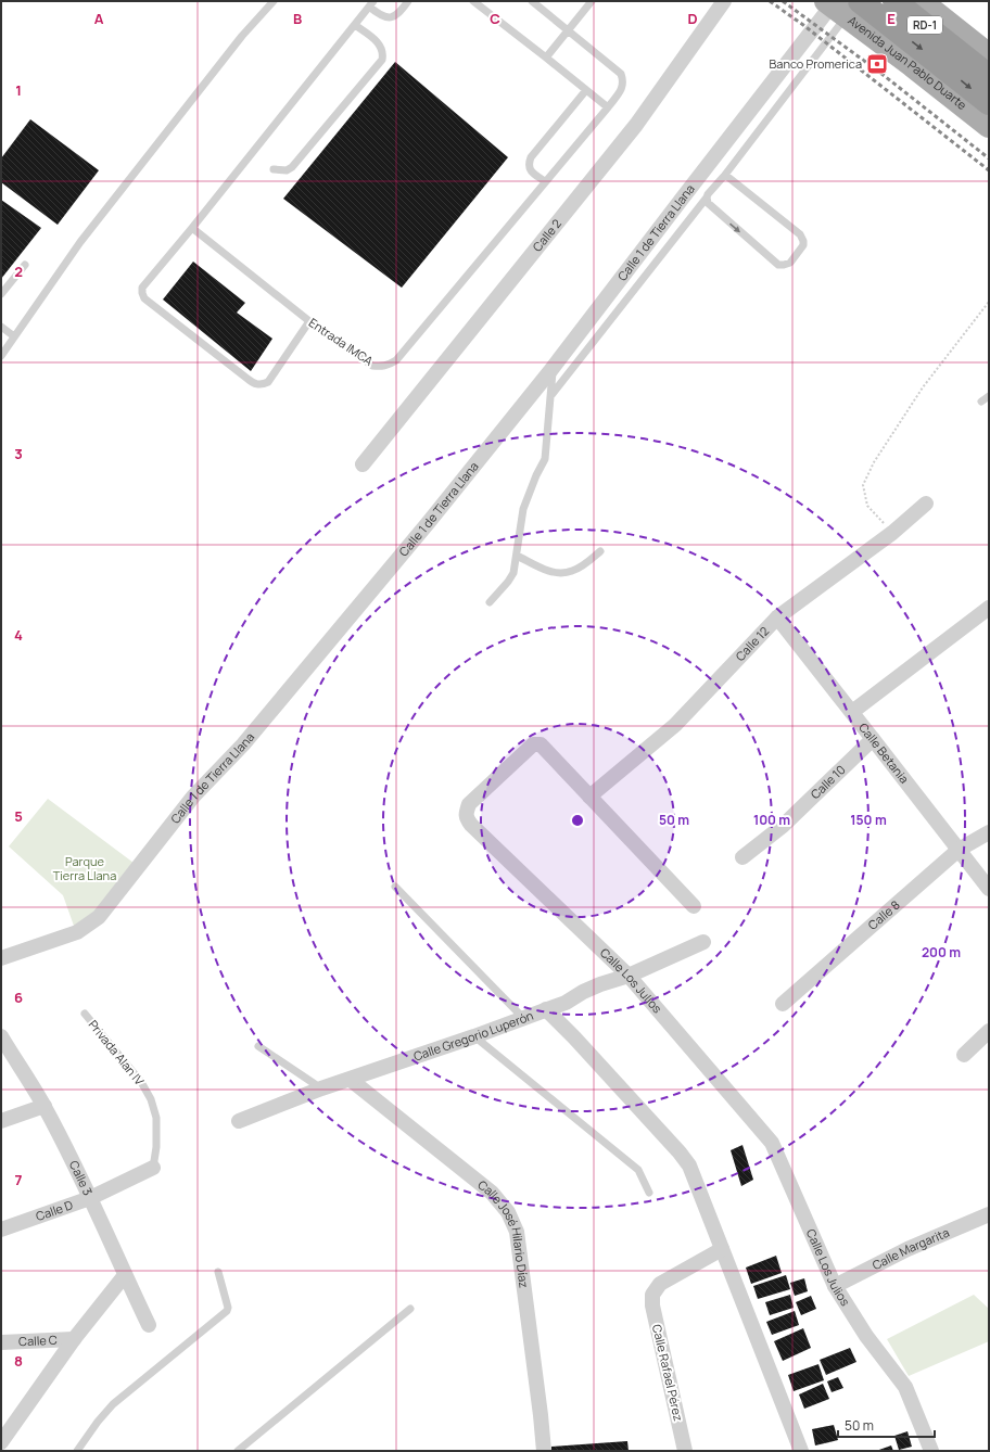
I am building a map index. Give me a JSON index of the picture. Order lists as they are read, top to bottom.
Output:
{
  "streets": {
    "highway": ["RD-1"],
    "main road": ["Avenida Juan Pablo Duarte"],
    "street": [
      "Calle 1 de Tierra Llana",
      "Calle 2",
      "Calle 12",
      "Calle Betania",
      "Calle 10",
      "Calle 8",
      "Calle Los Julios",
      "Calle Gregorio Luperón",
      "Calle 3",
      "Calle D",
      "Calle José Hilario Díaz",
      "Calle Margarita",
      "Calle C",
      "Calle Rafael Pérez"
    ],
    "lane": ["Entrada IMCA", "Privada Alan IV"]
  },
  "crossings": [
    ["RD-1", "Avenida Juan Pablo Duarte"],
    ["RD-1", "Calle 1 de Tierra Llana"],
    ["Avenida Juan Pablo Duarte", "Calle 1 de Tierra Llana"],
    ["Calle 12", "Calle Betania"],
    ["Calle 12", "Calle Los Julios"],
    ["Calle Betania", "Calle 10"],
    ["Calle Betania", "Calle 8"],
    ["Calle Los Julios", "Calle Gregorio Luperón"],
    ["Calle Los Julios", "Calle Margarita"],
    ["Calle Gregorio Luperón", "Calle José Hilario Díaz"],
    ["Privada Alan IV", "Calle D"],
    ["Calle 3", "Calle D"]
  ],
  "parks": ["Parque Tierra Llana"],
  "places": {
    "bank": ["Banco Promerica"]
  },
  "scale_bar": "50 m",
  "grid": {
    "columns": [
      "A",
      "B",
      "C",
      "D",
      "E"
    ],
    "rows": [
      "1",
      "2",
      "3",
      "4",
      "5",
      "6",
      "7",
      "8"
    ]
  },
  "rings": [
    "50 m",
    "100 m",
    "150 m",
    "200 m"
  ]
}
